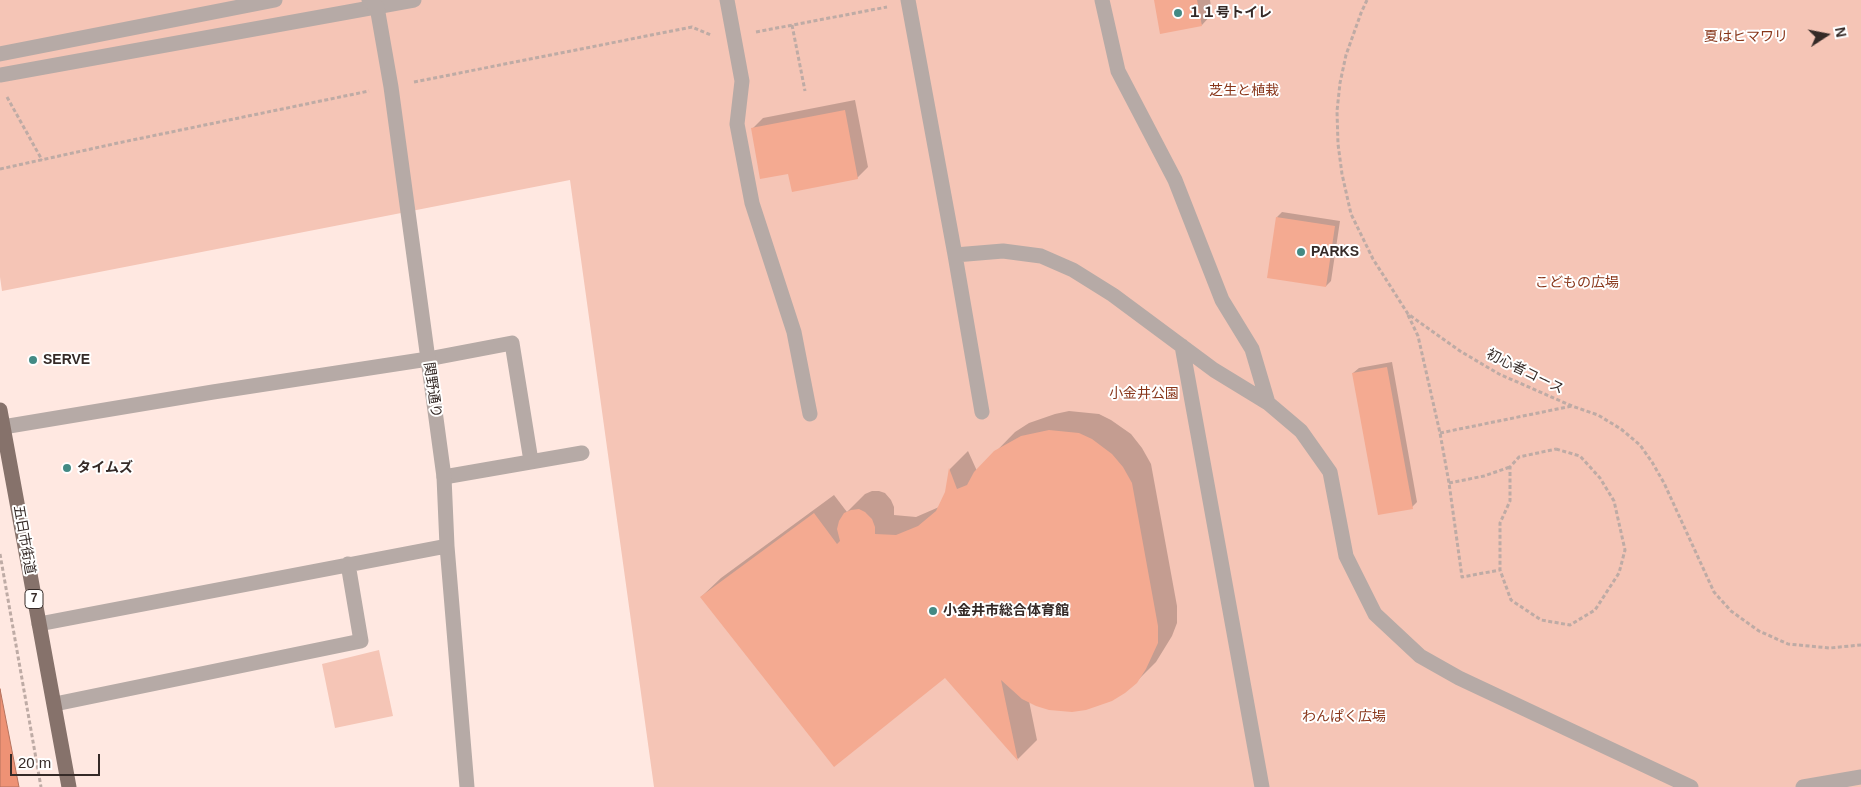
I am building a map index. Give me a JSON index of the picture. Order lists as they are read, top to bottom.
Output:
{
  "streets": {
    "main road": ["五日市街道", "7"],
    "street": ["関野通り"],
    "path": ["初心者コース"]
  },
  "parks": [
    "夏はヒマワリ",
    "芝生と植栽",
    "こどもの広場",
    "小金井公園",
    "わんぱく広場"
  ],
  "places": [
    "１１号トイレ",
    "PARKS",
    "SERVE",
    "タイムズ",
    "小金井市総合体育館"
  ],
  "scale_bar": "20 m",
  "north": "right"
}
